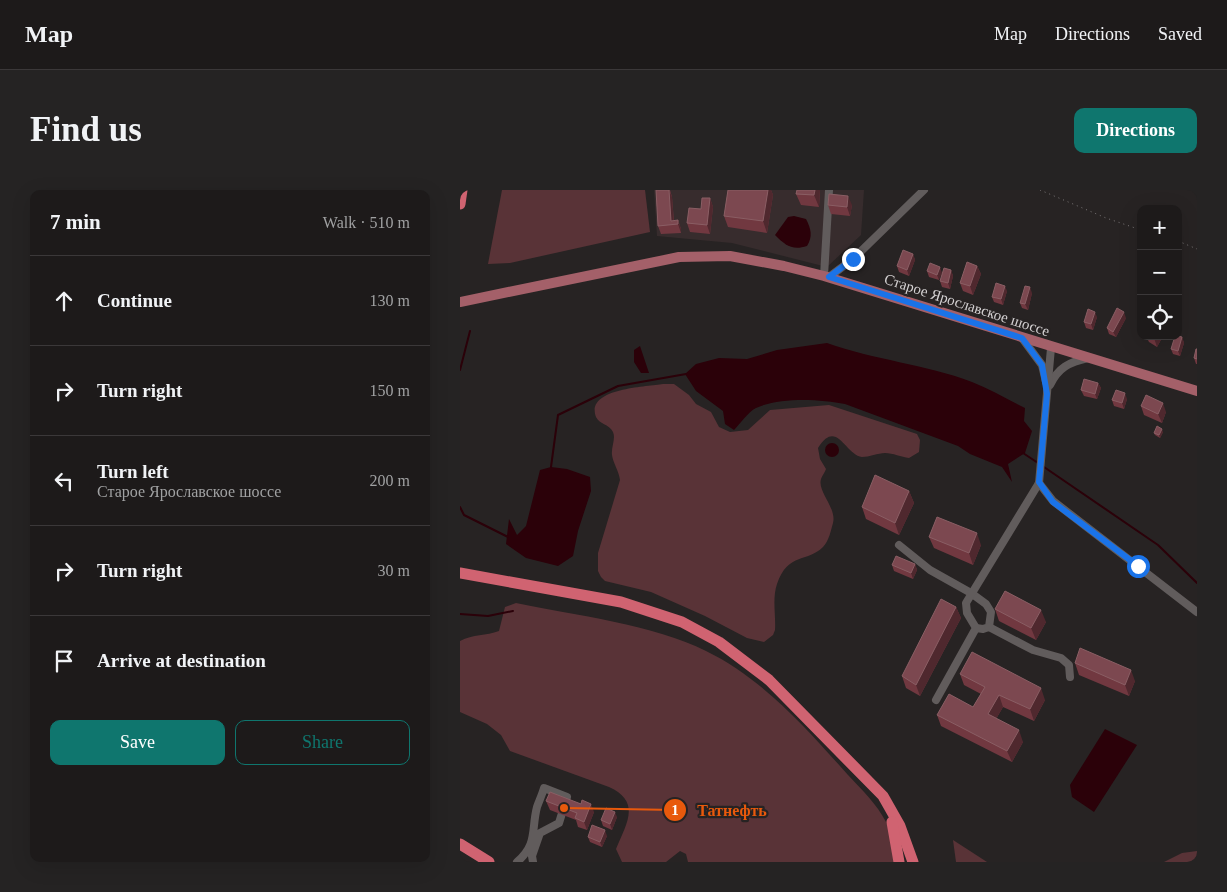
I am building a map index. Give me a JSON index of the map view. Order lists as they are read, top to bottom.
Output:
{
  "streets": {
    "main road": ["Старое Ярославское шоссе"]
  },
  "places": ["Татнефть"],
  "page": {
    "header": "Map",
    "nav": ["Map", "Directions", "Saved"],
    "buttons": [
      "Directions",
      ["Save", "Share"]
    ],
    "title": "Find us",
    "heading": ["7 min", "Walk · 510 m"],
    "map_buttons": ["+", "−"],
    "list": [
      ["Continue", "130 m"],
      ["Turn right", "150 m"],
      ["Turn left", "Старое Ярославское шоссе", "200 m"],
      ["Turn right", "30 m"],
      "Arrive at destination"
    ]
  }
}
